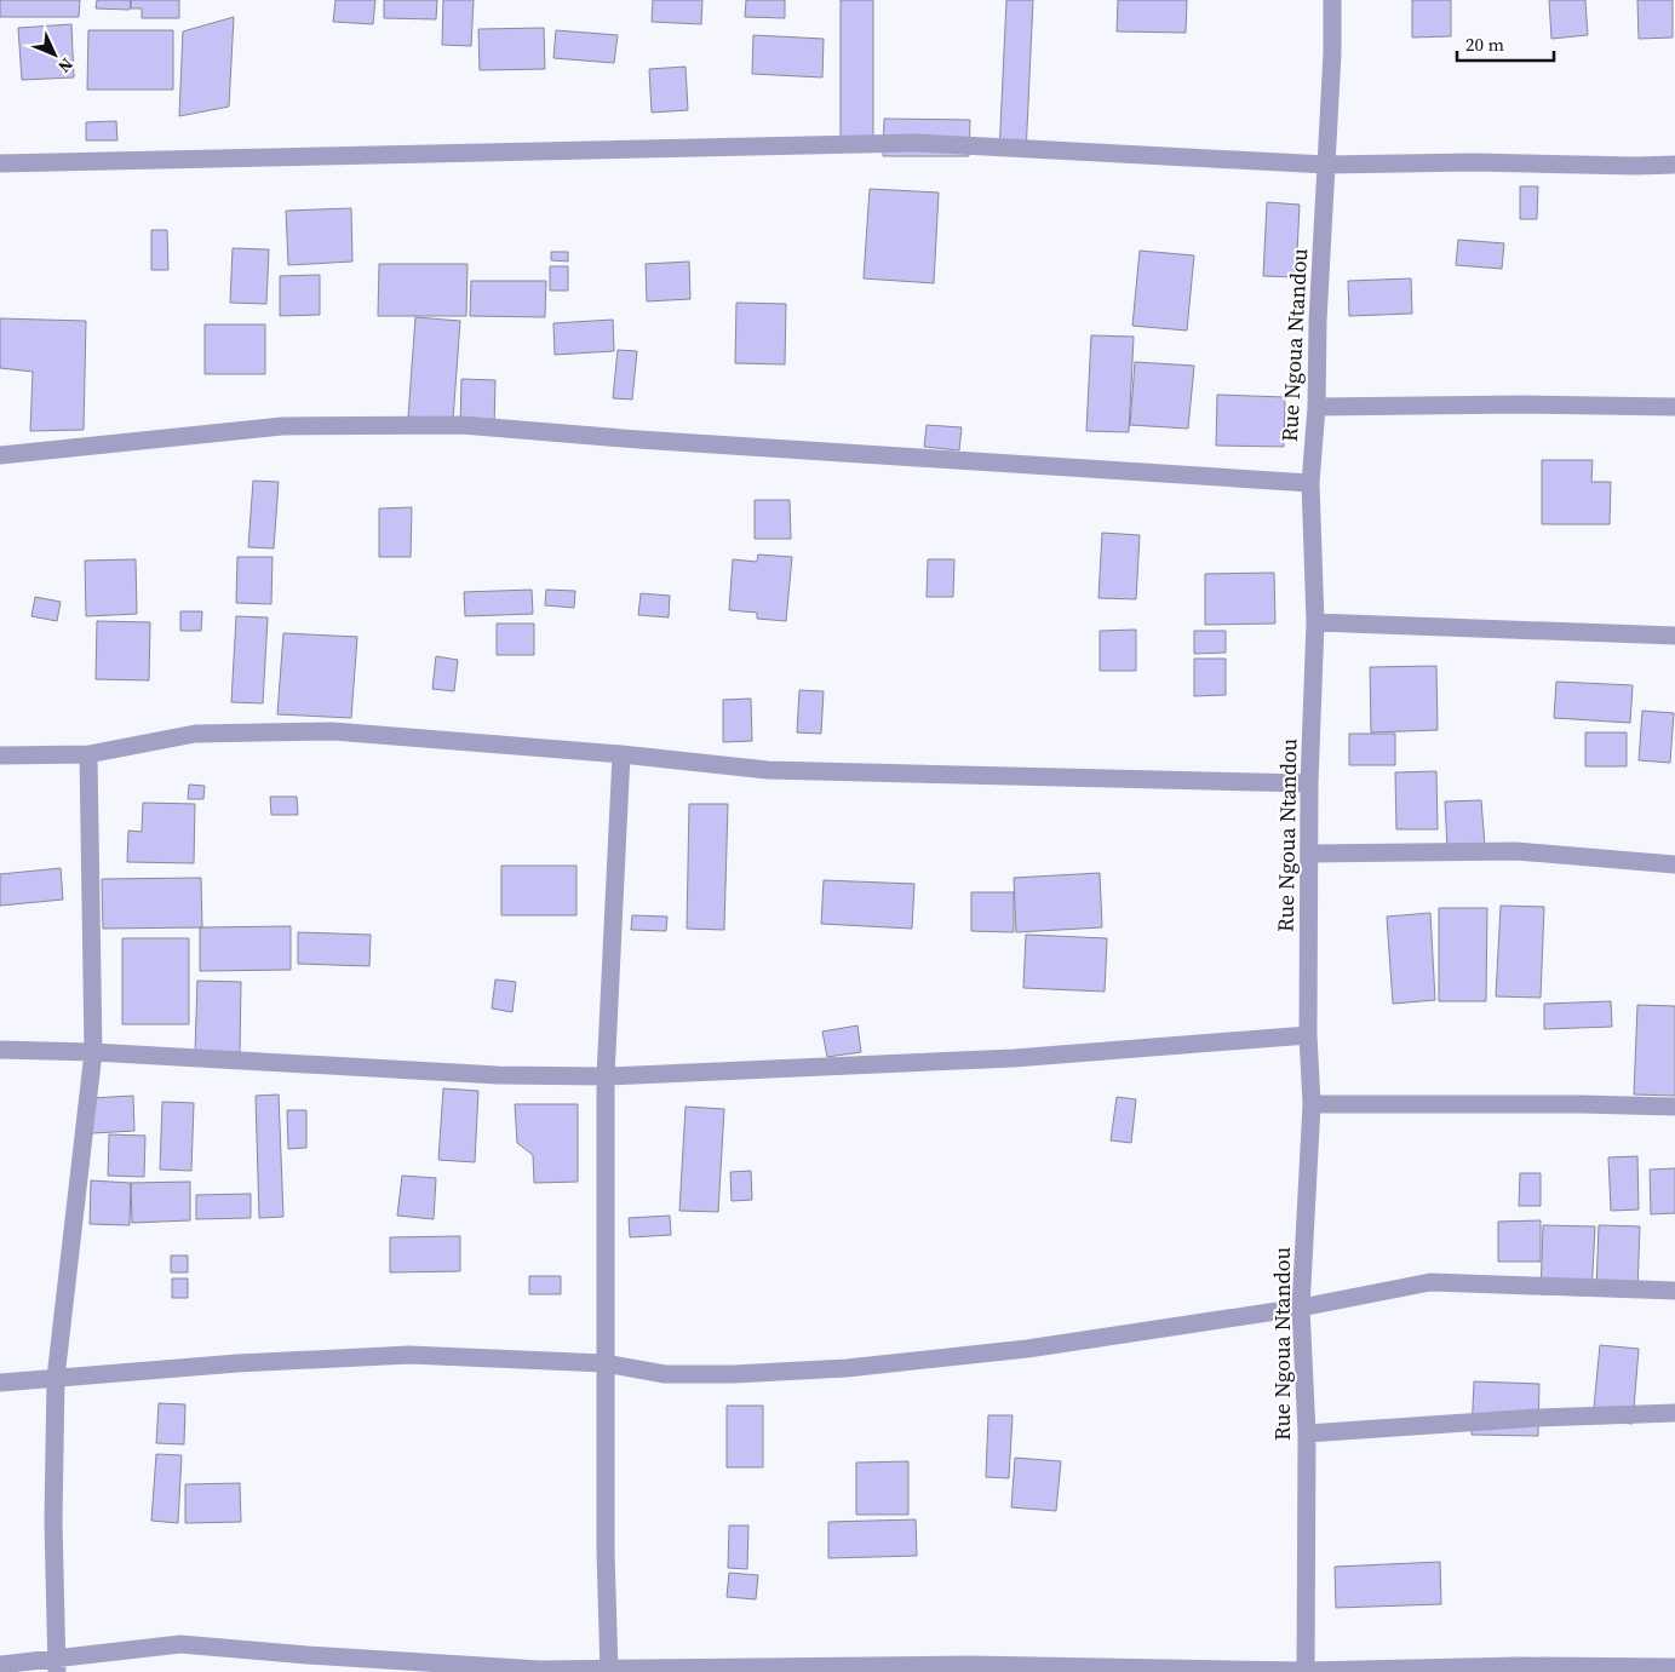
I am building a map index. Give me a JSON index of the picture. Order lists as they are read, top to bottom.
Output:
{
  "streets": {
    "street": ["Rue Ngoua Ntandou"]
  },
  "scale_bar": "20 m",
  "north": "bottom right"
}
